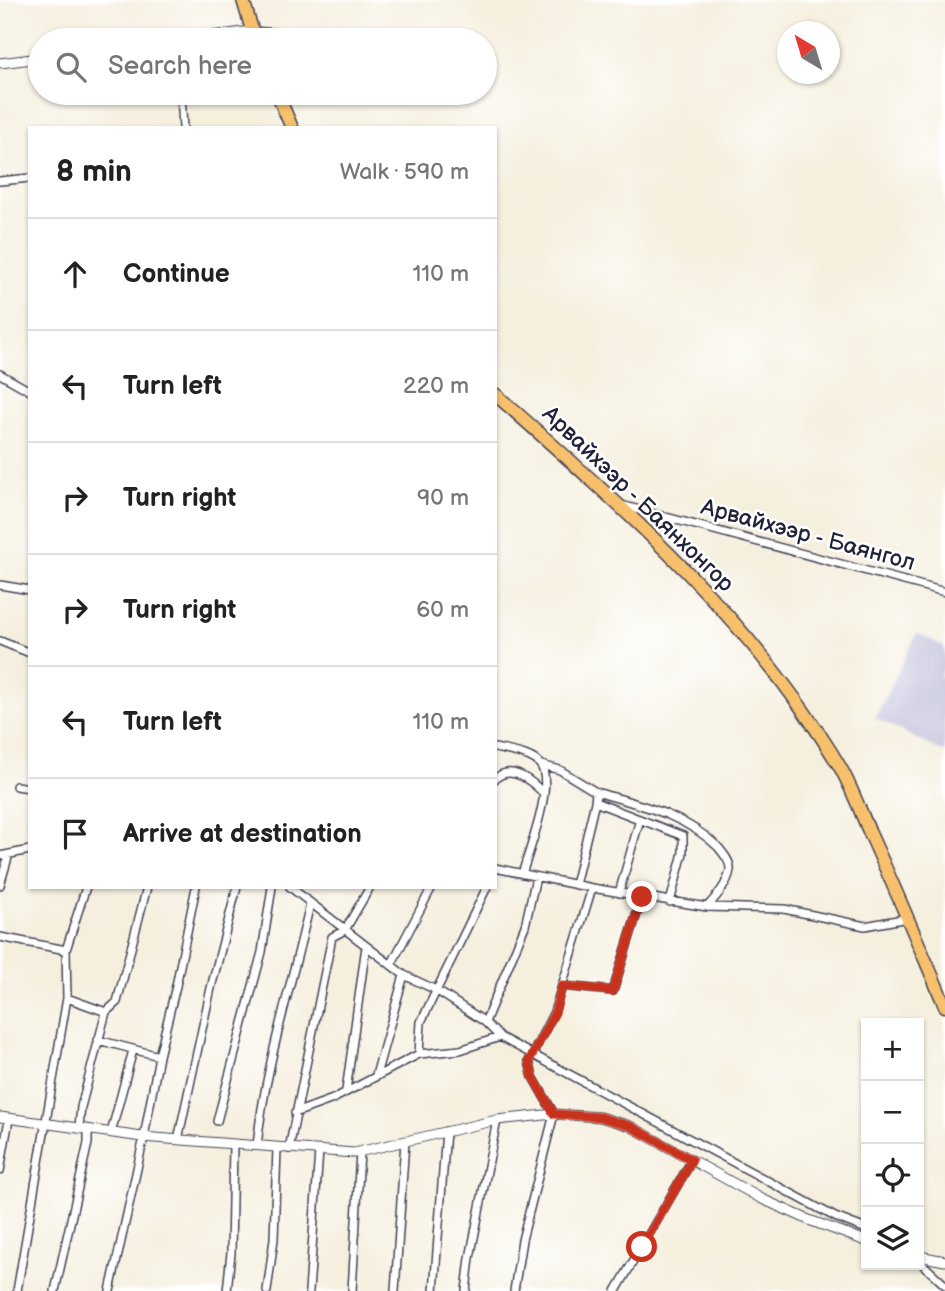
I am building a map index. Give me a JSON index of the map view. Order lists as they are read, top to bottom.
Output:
{
  "streets": {
    "highway": ["Арвайхээр - Баянхонгор"],
    "street": ["Арвайхээр - Баянгол"]
  },
  "crossings": [
    ["Арвайхээр - Баянхонгор", "Арвайхээр - Баянгол"]
  ],
  "north": "top left",
  "page": {
    "search": "Search here",
    "heading": ["8 min", "Walk · 590 m"],
    "list": [
      ["Continue", "110 m"],
      ["Turn left", "220 m"],
      ["Turn right", "90 m"],
      ["Turn right", "60 m"],
      ["Turn left", "110 m"],
      "Arrive at destination"
    ],
    "map_buttons": ["+", "−"]
  }
}
